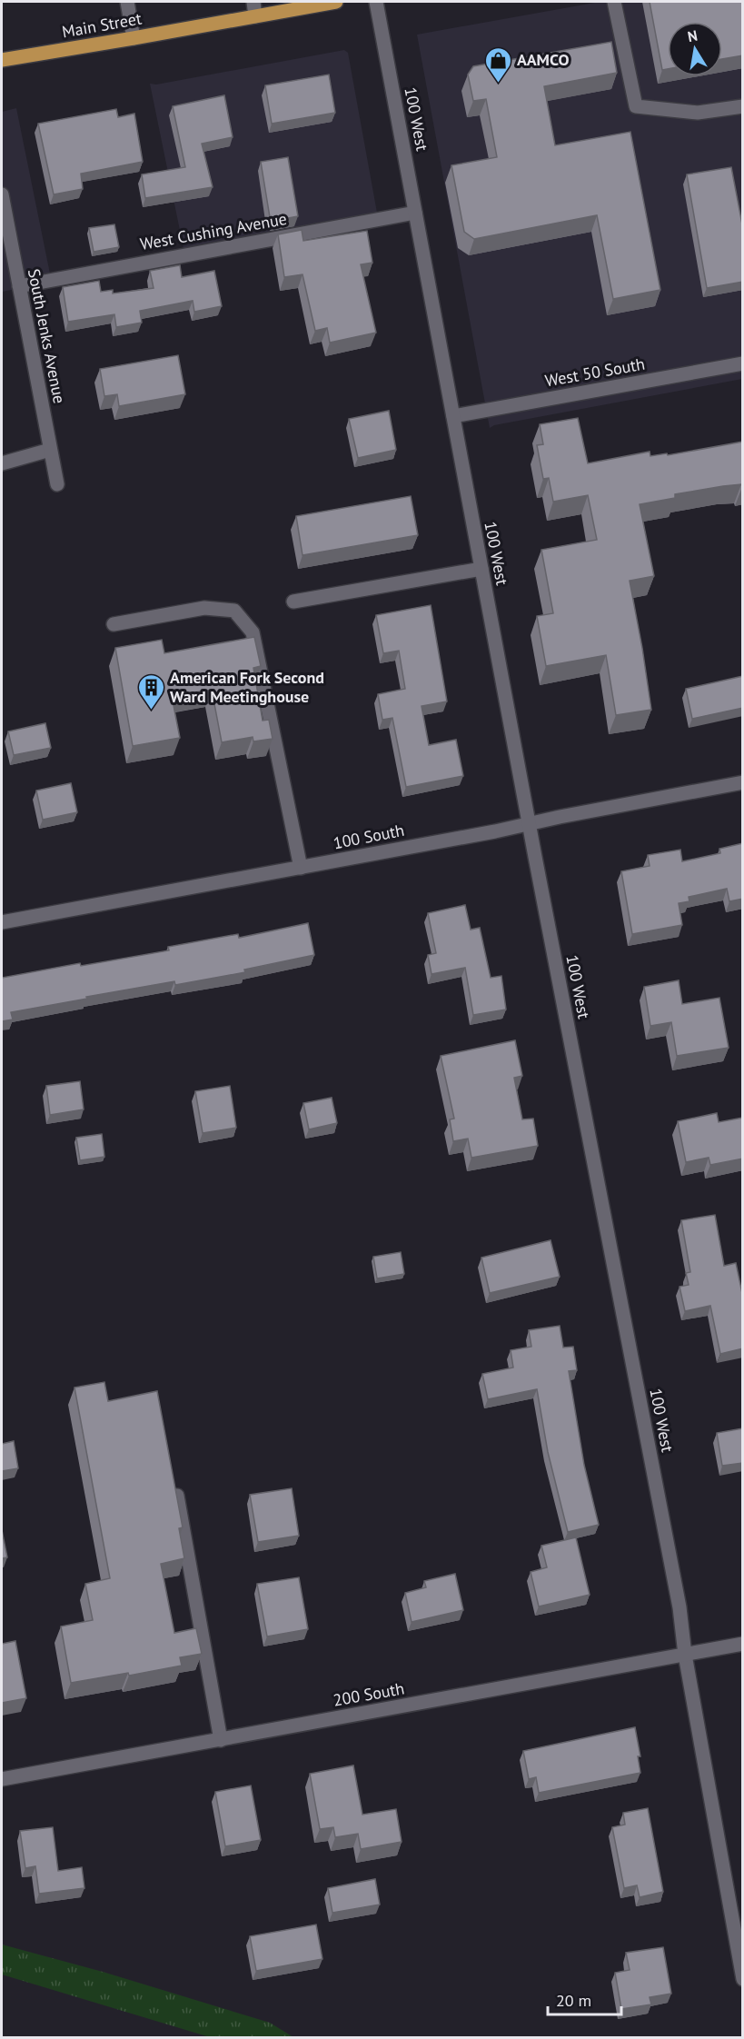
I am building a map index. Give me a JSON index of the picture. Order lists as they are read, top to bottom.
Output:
{
  "streets": {
    "main road": ["Main Street"],
    "street": [
      "100 West",
      "West Cushing Avenue",
      "South Jenks Avenue",
      "West 50 South",
      "100 South",
      "200 South"
    ]
  },
  "crossings": [
    ["100 West", "West Cushing Avenue"],
    ["100 West", "West 50 South"],
    ["100 West", "100 South"],
    ["100 West", "200 South"],
    ["West Cushing Avenue", "South Jenks Avenue"]
  ],
  "places": {
    "shop": ["AAMCO"],
    "building": ["American Fork Second Ward Meetinghouse"]
  },
  "scale_bar": "20 m",
  "north": "top"
}
